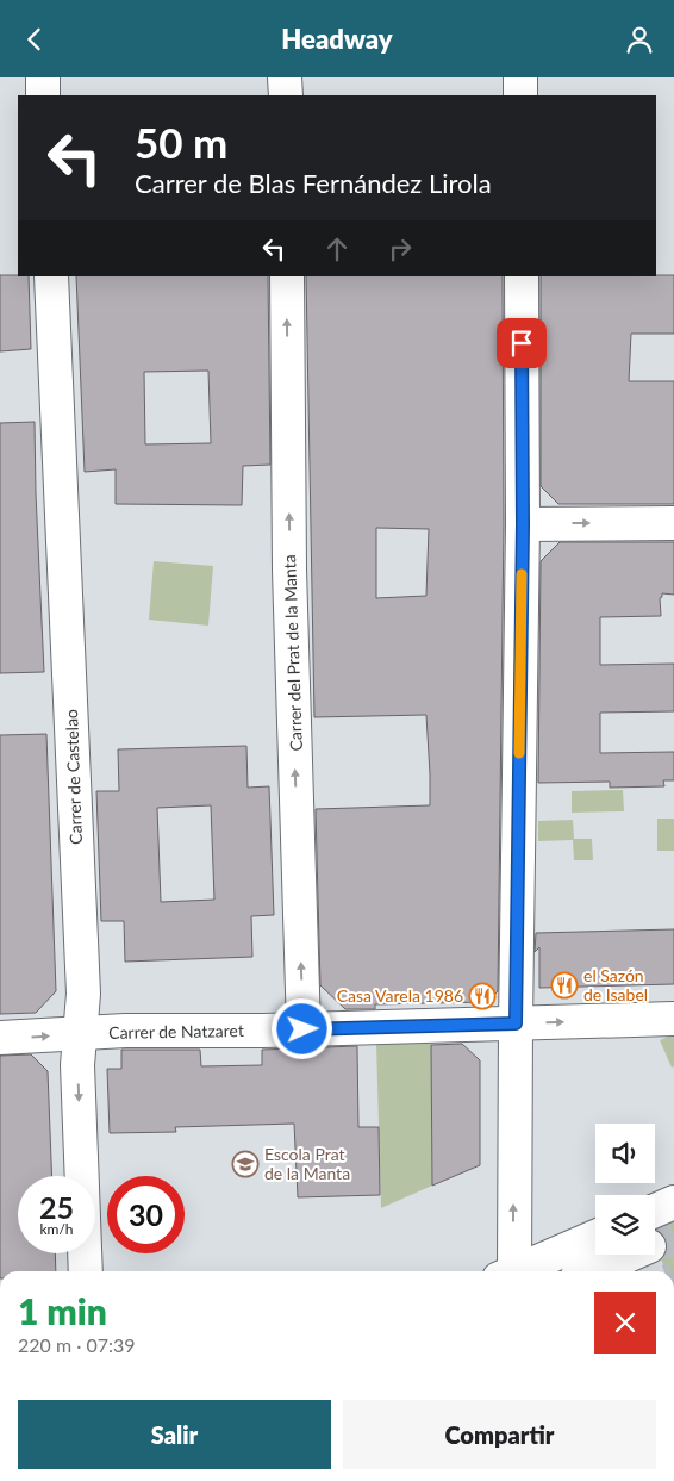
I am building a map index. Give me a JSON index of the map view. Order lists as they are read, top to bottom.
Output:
{
  "streets": {
    "main road": ["Carrer del Prat de la Manta", "Carrer de Castelao", "Carrer de Natzaret"]
  },
  "crossings": [
    ["Carrer del Prat de la Manta", "Carrer de Natzaret"],
    ["Carrer de Castelao", "Carrer de Natzaret"]
  ],
  "places": {
    "restaurant": ["el Sazón de Isabel", "Casa Varela 1986"],
    "school or university": ["Escola Prat de la Manta"]
  },
  "page": {
    "header": "Headway",
    "turn": ["50 m", "Carrer de Blas Fernández Lirola"],
    "speed": "25 km/h",
    "limit": "30",
    "heading": ["1 min", "220 m · 07:39"],
    "buttons": ["Salir", "Compartir"]
  }
}
